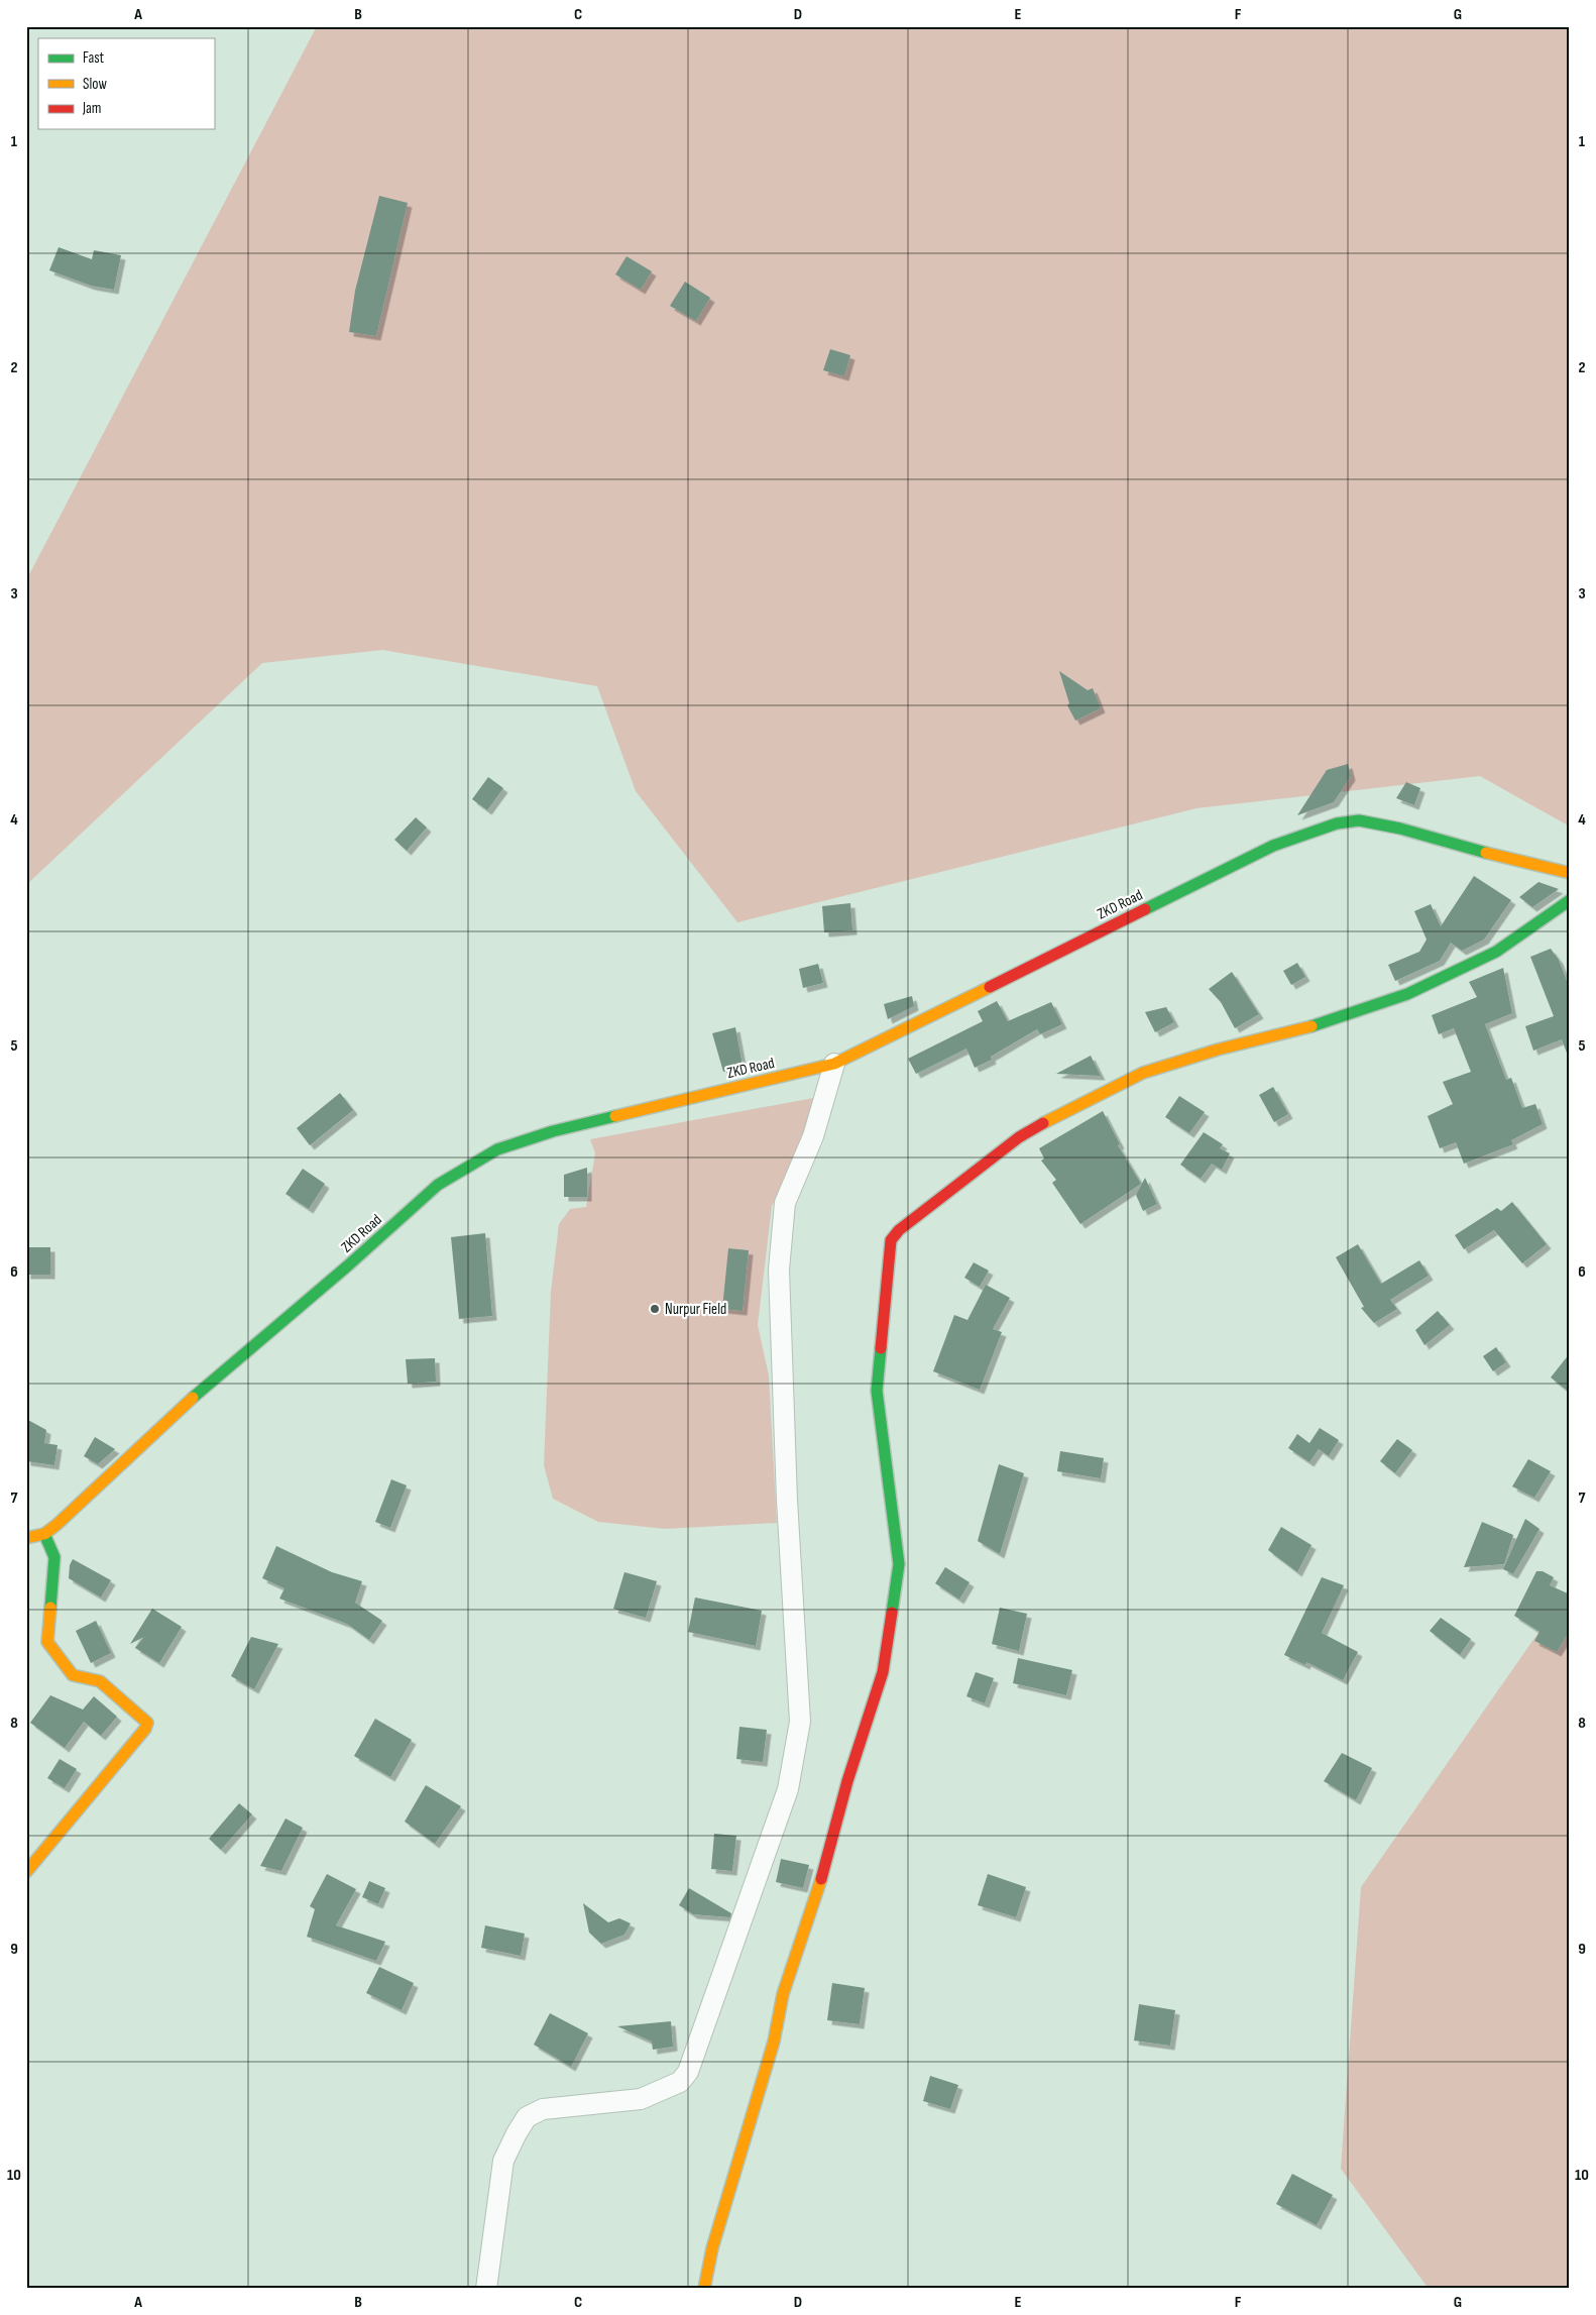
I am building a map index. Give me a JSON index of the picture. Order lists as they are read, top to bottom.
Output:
{
  "streets": {
    "street": ["ZKD Road"]
  },
  "places": ["Nurpur Field"],
  "legend": ["Fast", "Slow", "Jam"],
  "grid": {
    "columns": [
      "A",
      "B",
      "C",
      "D",
      "E",
      "F",
      "G"
    ],
    "rows": [
      "1",
      "2",
      "3",
      "4",
      "5",
      "6",
      "7",
      "8",
      "9",
      "10"
    ]
  }
}
